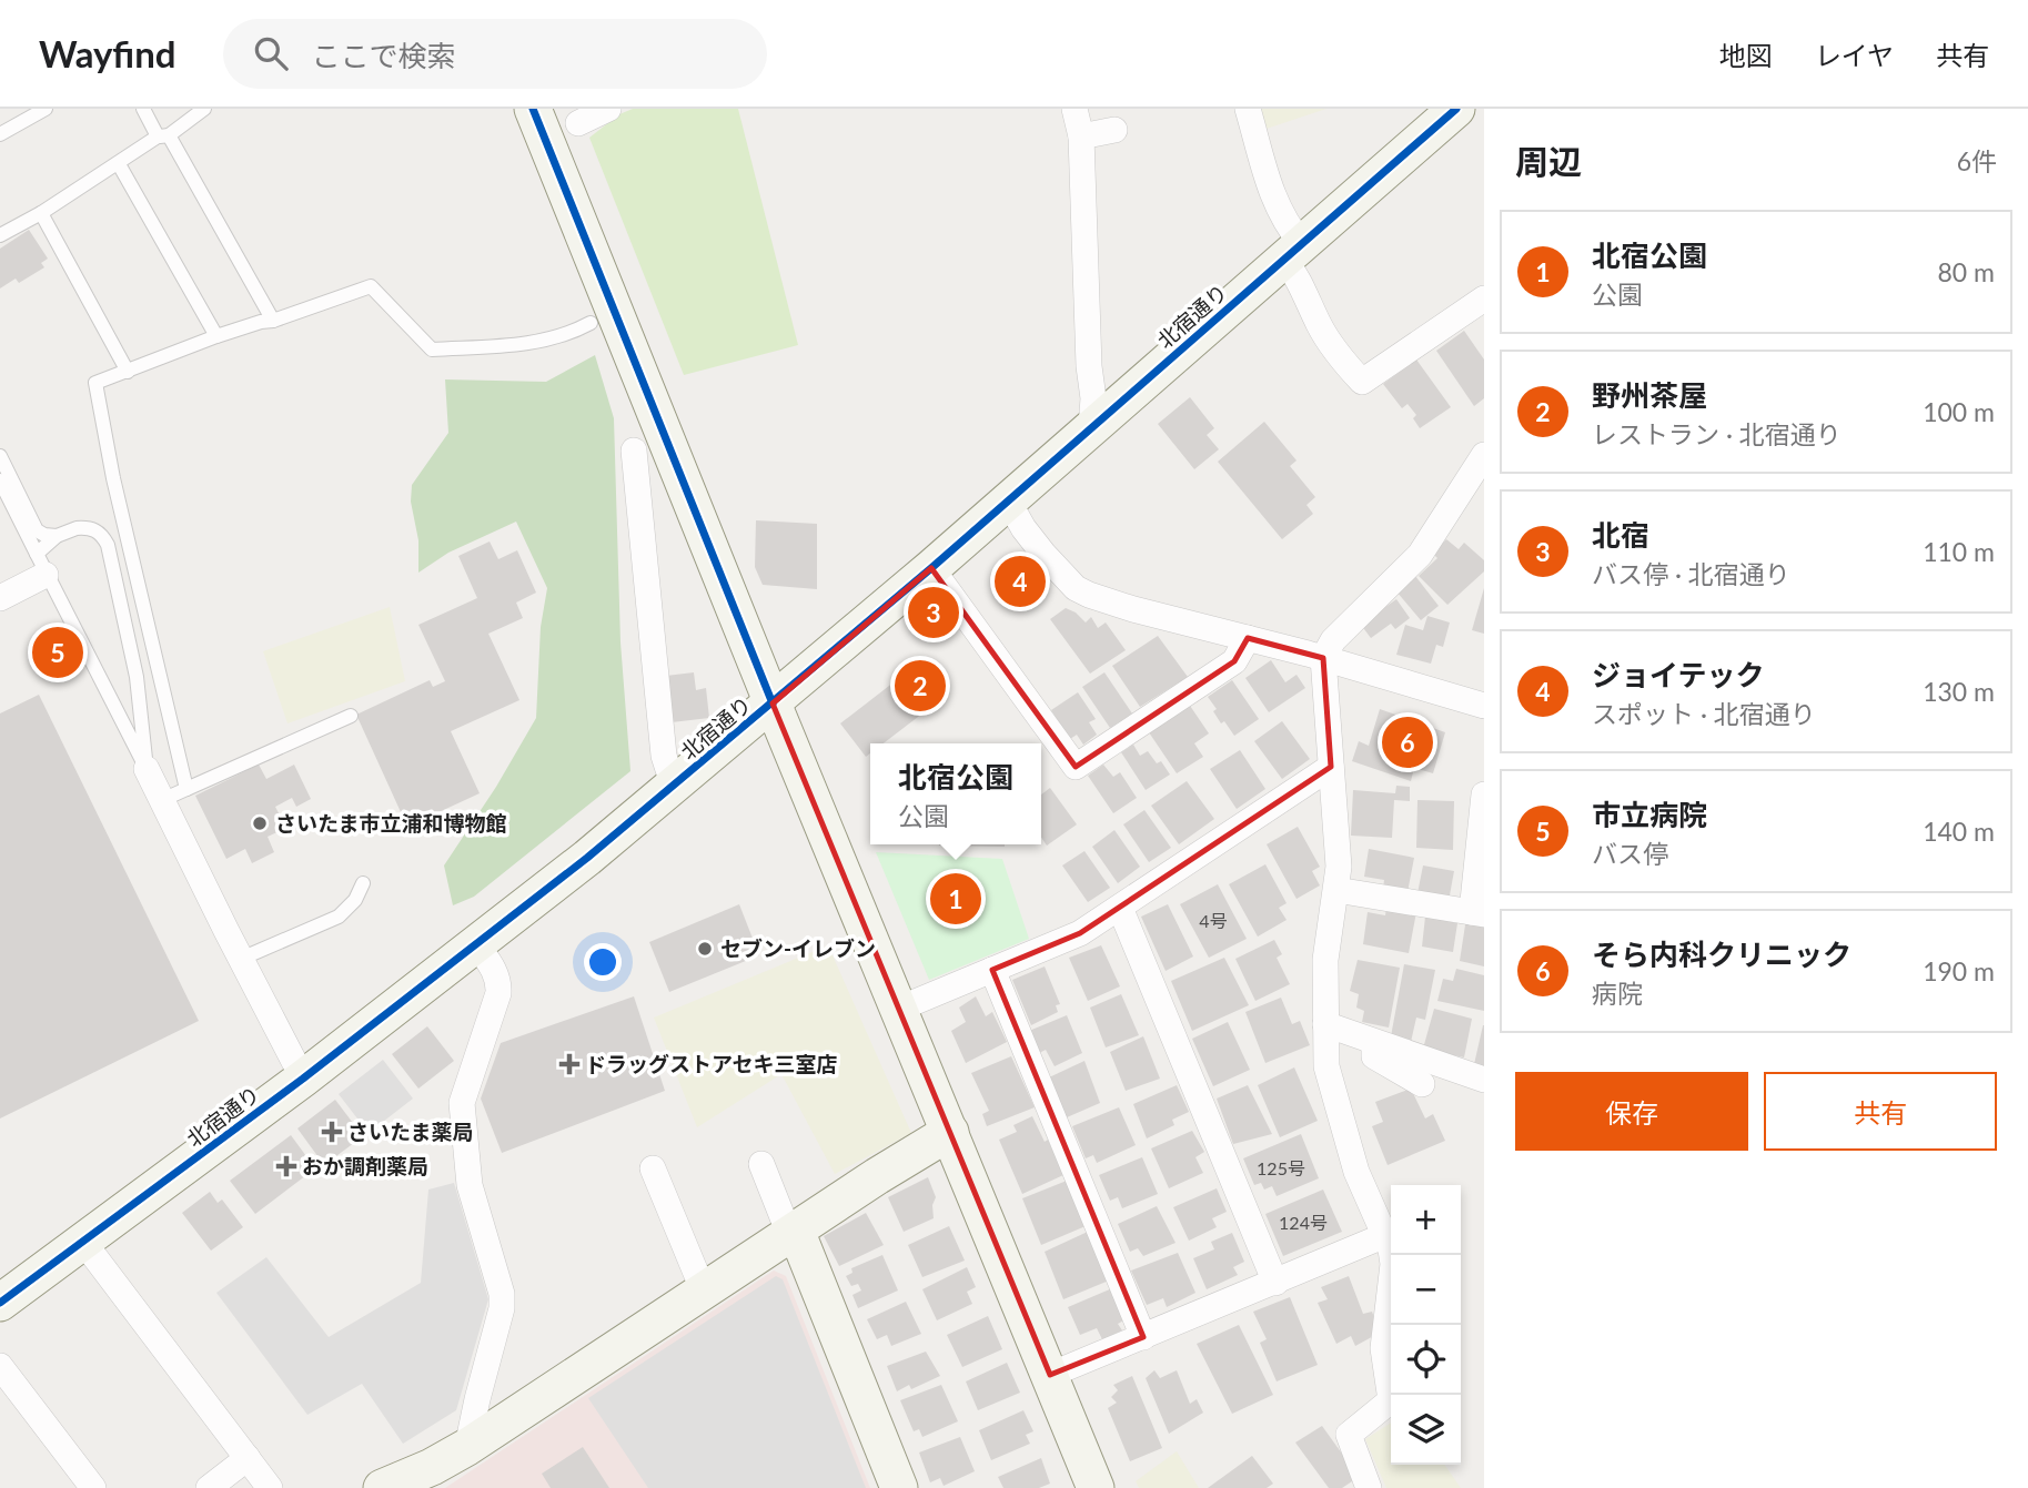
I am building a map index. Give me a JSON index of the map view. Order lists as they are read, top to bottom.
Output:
{
  "streets": {
    "street": ["北宿通り"]
  },
  "places": {
    "other": ["さいたま市立浦和博物館", "セブン-イレブン"],
    "health": ["ドラッグストアセキ三室店", "さいたま薬局", "おか調剤薬局"]
  },
  "house_numbers": ["4号", "125号", "124号"],
  "page": {
    "header": "Wayfind",
    "search": "ここで検索",
    "nav": ["地図", "レイヤ", "共有"],
    "heading": ["周辺", "6件"],
    "list": [
      {
        "mark": "1",
        "name": "北宿公園",
        "note": "公園",
        "value": "80 m"
      },
      {
        "mark": "2",
        "name": "野州茶屋",
        "note": "レストラン · 北宿通り",
        "value": "100 m"
      },
      {
        "mark": "3",
        "name": "北宿",
        "note": "バス停 · 北宿通り",
        "value": "110 m"
      },
      {
        "mark": "4",
        "name": "ジョイテック",
        "note": "スポット · 北宿通り",
        "value": "130 m"
      },
      {
        "mark": "5",
        "name": "市立病院",
        "note": "バス停",
        "value": "140 m"
      },
      {
        "mark": "6",
        "name": "そら内科クリニック",
        "note": "病院",
        "value": "190 m"
      }
    ],
    "pins": [
      "4",
      "3",
      "5",
      "2",
      "6",
      "1"
    ],
    "popup": ["北宿公園", "公園"],
    "buttons": ["保存", "共有"],
    "map_buttons": ["+", "−"]
  }
}
